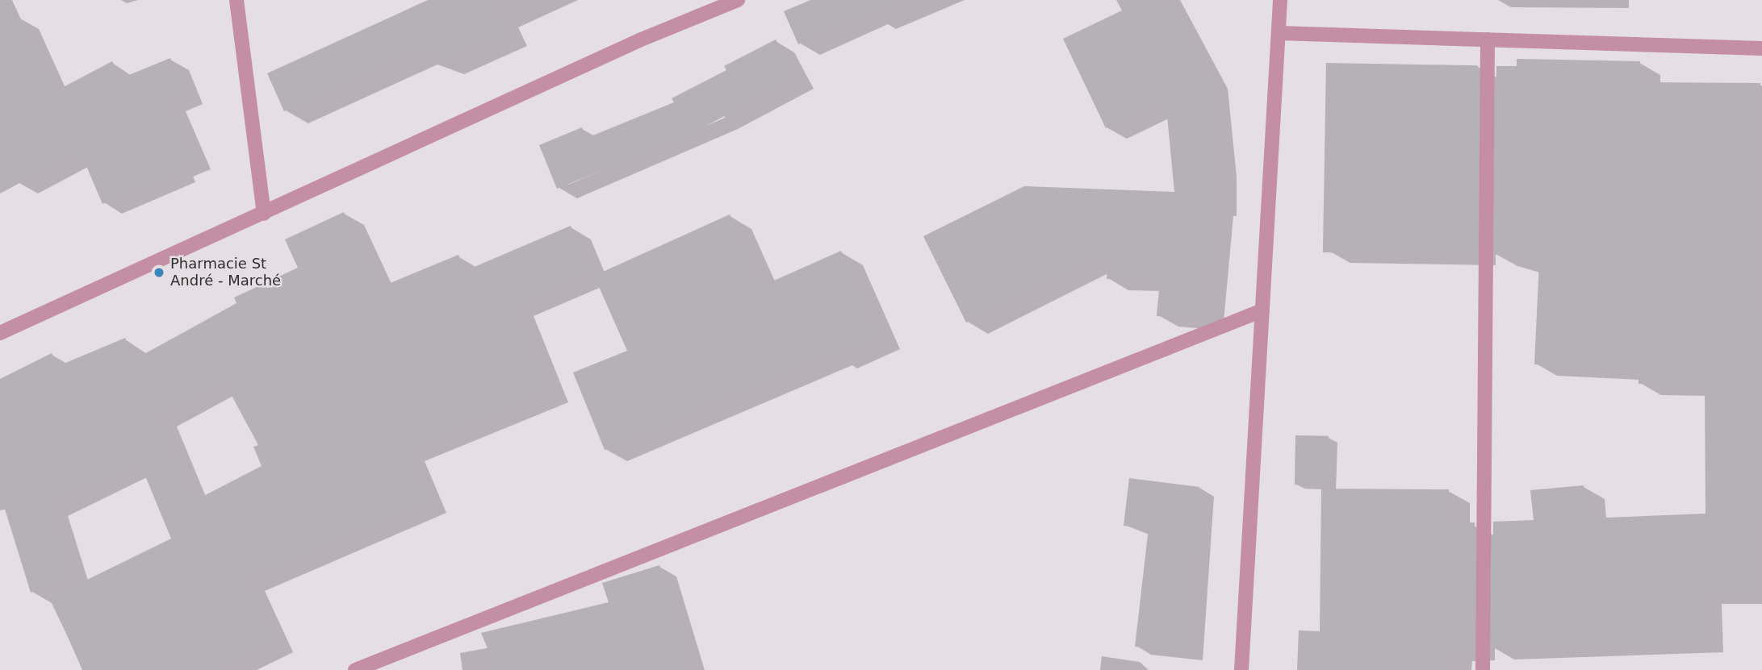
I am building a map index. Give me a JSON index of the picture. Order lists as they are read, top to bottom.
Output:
{
  "places": ["Pharmacie St André - Marché"]
}
